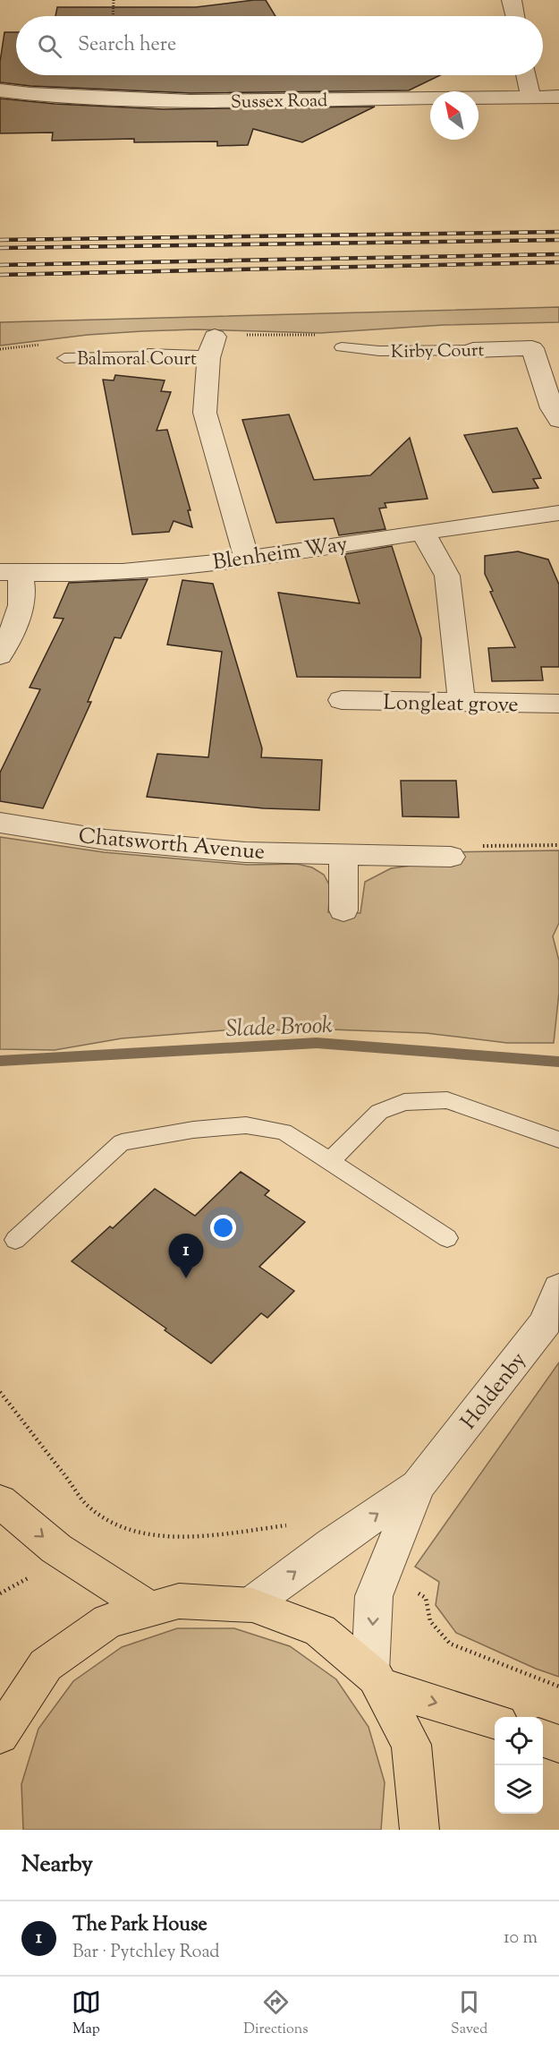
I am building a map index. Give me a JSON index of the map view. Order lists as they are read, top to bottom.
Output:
{
  "streets": {
    "street": [
      "Sussex Road",
      "Kirby Court",
      "Balmoral Court",
      "Blenheim Way",
      "Longleat grove",
      "Chatsworth Avenue",
      "Holdenby"
    ]
  },
  "crossings": [
    ["Balmoral Court", "Blenheim Way"],
    ["Blenheim Way", "Longleat grove"]
  ],
  "water": ["Slade Brook"],
  "north": "top left",
  "page": {
    "search": "Search here",
    "pins": "1",
    "heading": "Nearby",
    "list": [
      {
        "mark": "1",
        "name": "The Park House",
        "note": "Bar · Pytchley Road",
        "value": "10 m"
      }
    ],
    "nav": ["Map", "Directions", "Saved"]
  }
}
